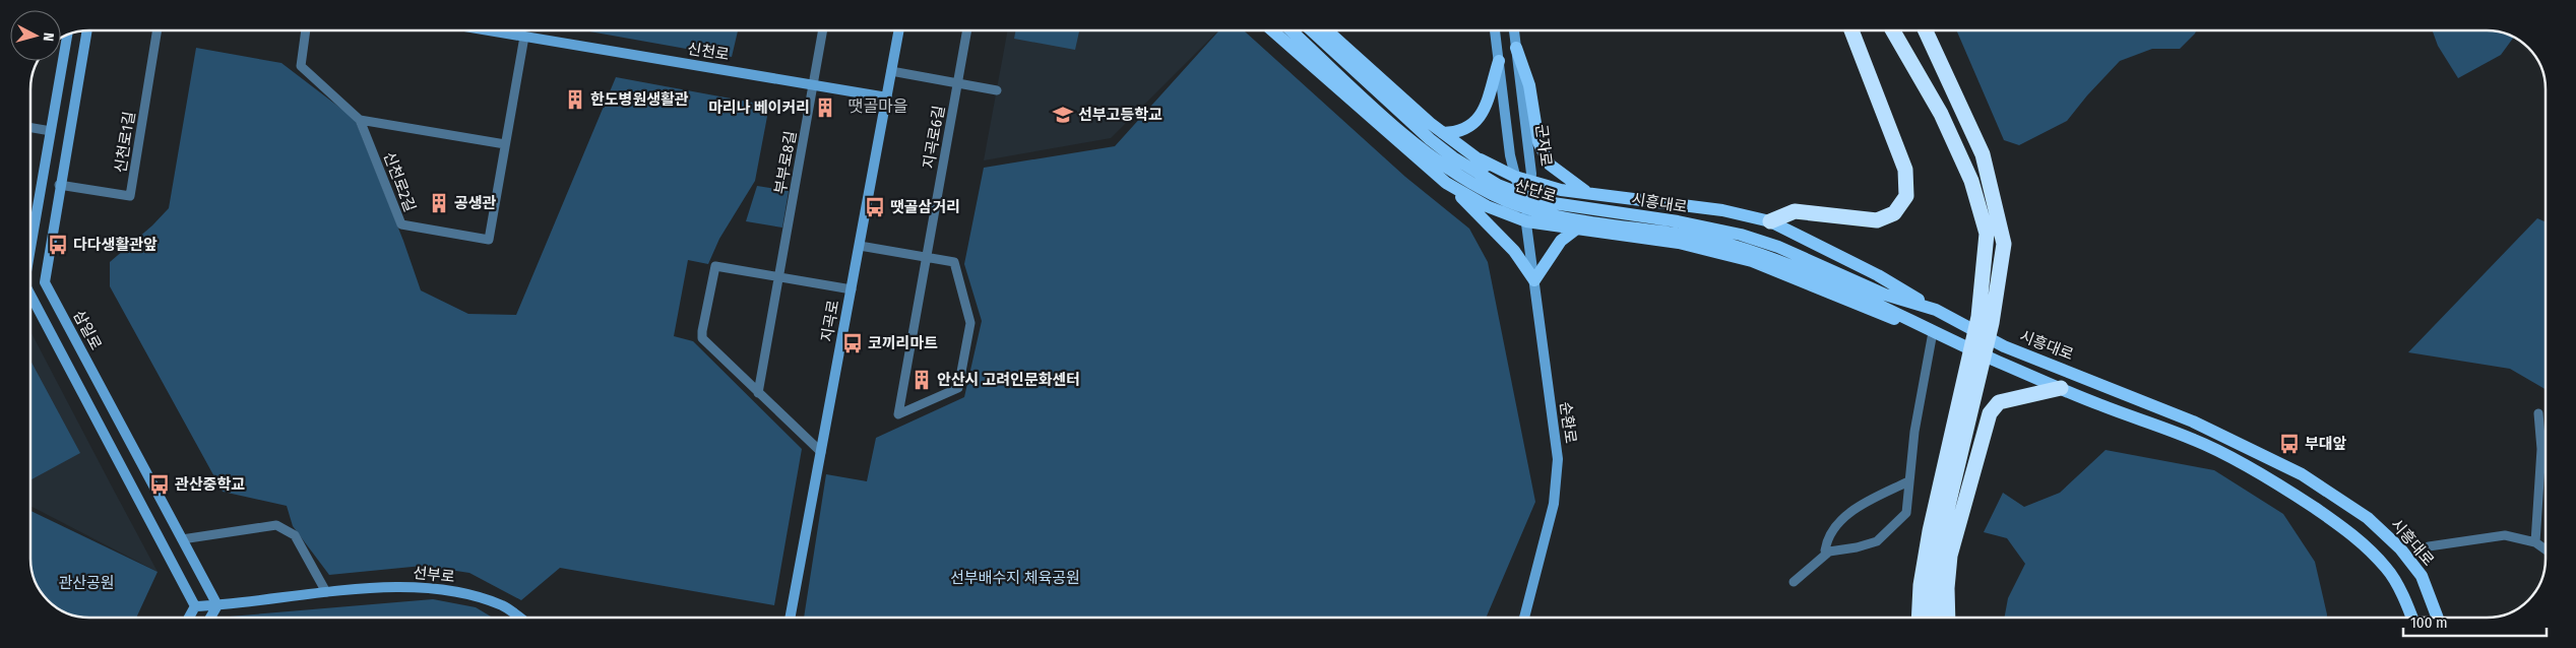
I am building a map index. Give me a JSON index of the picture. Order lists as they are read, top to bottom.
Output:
{
  "streets": {
    "main road": [
      "신천로",
      "군자로",
      "산단로",
      "시흥대로",
      "지곡로",
      "삼일로",
      "순환로",
      "선부로"
    ],
    "street": [
      "지곡로6길",
      "신천로1길",
      "부부로8길",
      "신천로2길"
    ]
  },
  "crossings": [
    ["신천로", "부부로8길"],
    ["신천로", "신천로2길"],
    ["신천로", "지곡로"],
    ["군자로", "순환로"],
    ["산단로", "시흥대로"],
    ["삼일로", "선부로"]
  ],
  "districts": ["땟골마을"],
  "parks": ["선부배수지 체육공원", "관산공원"],
  "places": {
    "building": [
      "한도병원생활관",
      "마리나 베이커리",
      "공생관",
      "안산시 고려인문화센터"
    ],
    "school or university": ["선부고등학교"],
    "bus stop": [
      "땟골삼거리",
      "다다생활관앞",
      "코끼리마트",
      "부대앞",
      "관산중학교"
    ]
  },
  "scale_bar": "100 m",
  "north": "right"
}
